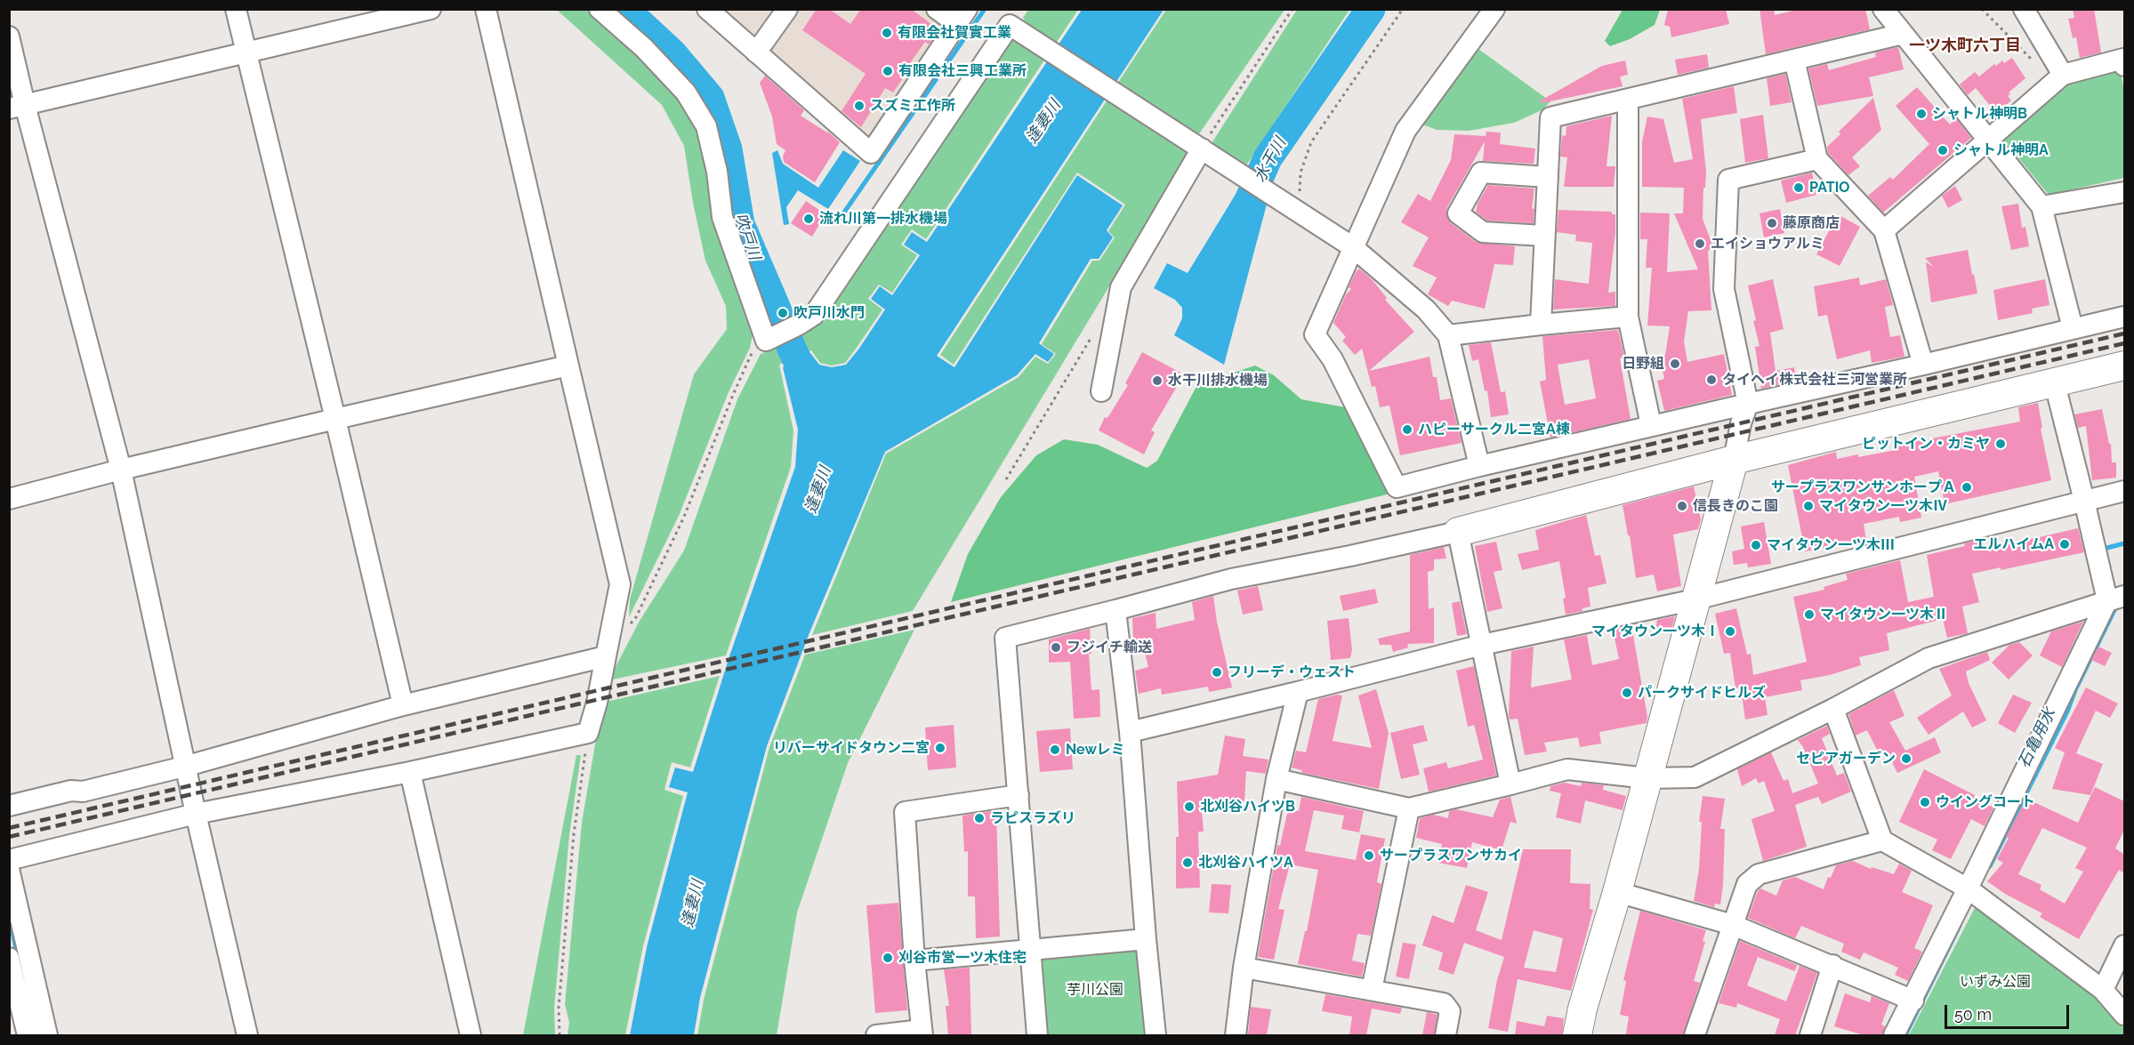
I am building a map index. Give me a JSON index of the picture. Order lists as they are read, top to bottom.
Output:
{
  "districts": ["一ツ木町六丁目"],
  "water": [
    "逢妻川",
    "水干川",
    "吹戸川",
    "石亀用水"
  ],
  "parks": ["いずみ公園", "芋川公園"],
  "places": [
    "有限会社賀實工業",
    "有限会社三興工業所",
    "スズミ工作所",
    "シャトル神明B",
    "シャトル神明A",
    "PATIO",
    "流れ川第一排水機場",
    "藤原商店",
    "エイショウアルミ",
    "吹戸川水門",
    "日野組",
    "タイヘイ株式会社三河営業所",
    "水干川排水機場",
    "ハピーサークル二宮A棟",
    "ピットイン・カミヤ",
    "サープラスワンサンホープＡ",
    "信長きのこ園",
    "マイタウン一ツ木Ⅳ",
    "エルハイムA",
    "マイタウン一ツ木Ⅲ",
    "マイタウン一ツ木Ⅱ",
    "マイタウン一ツ木Ⅰ",
    "フジイチ輸送",
    "フリーデ・ウェスト",
    "パークサイドヒルズ",
    "リバーサイドタウン二宮",
    "Newレミ",
    "セピアガーデン",
    "ウイングコート",
    "北刈谷ハイツB",
    "ラピスラズリ",
    "サープラスワンサカイ",
    "北刈谷ハイツA",
    "刈谷市営一ツ木住宅"
  ],
  "scale_bar": "50 m"
}
